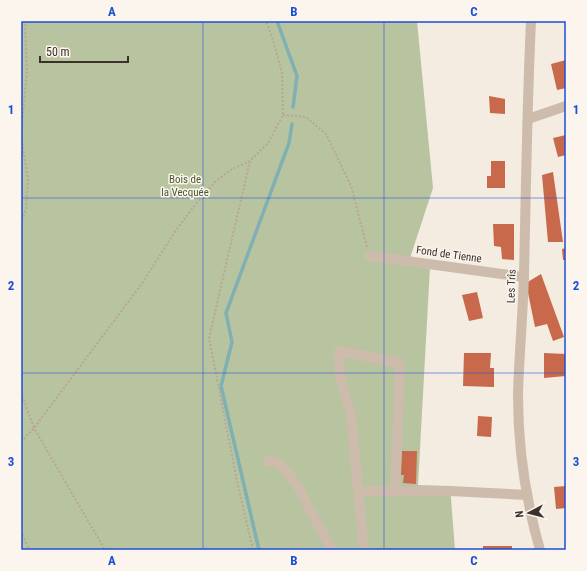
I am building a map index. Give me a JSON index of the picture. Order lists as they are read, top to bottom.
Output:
{
  "streets": {
    "street": ["Fond de Tienne", "Les Trîs"]
  },
  "crossings": [
    ["Fond de Tienne", "Les Trîs"]
  ],
  "parks": ["Bois de la Vecquée"],
  "scale_bar": "50 m",
  "north": "left",
  "grid": {
    "columns": ["A", "B", "C"],
    "rows": ["1", "2", "3"]
  }
}
